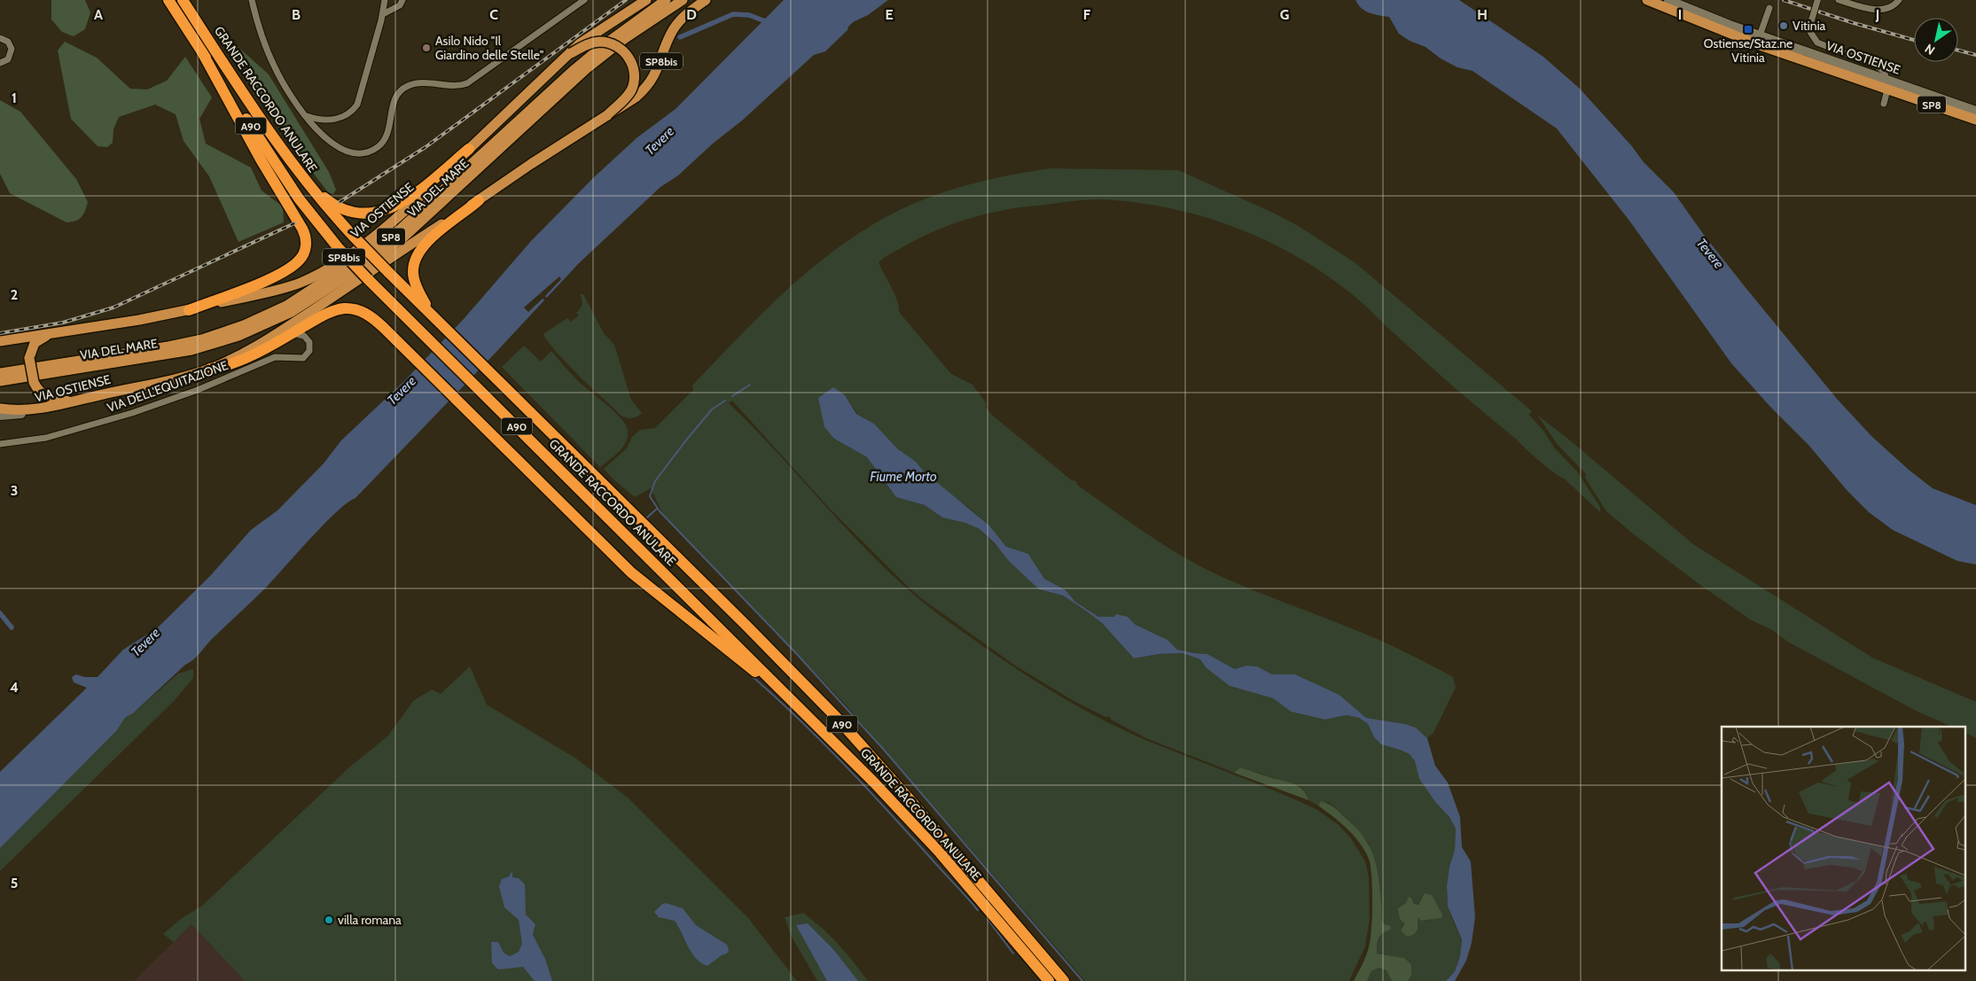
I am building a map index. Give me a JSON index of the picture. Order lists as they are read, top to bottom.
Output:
{
  "streets": {
    "highway": ["GRANDE RACCORDO ANULARE", "A90"],
    "main road": [
      "VIA OSTIENSE",
      "SP8bis",
      "SP8",
      "VIA DEL MARE"
    ],
    "street": ["VIA DELL'EQUITAZIONE"]
  },
  "crossings": [
    ["VIA OSTIENSE", "SP8bis"],
    ["VIA OSTIENSE", "SP8"]
  ],
  "water": ["Tevere", "Fiume Morto"],
  "places": {
    "other": ["Vitinia", "Asilo Nido \"Il Giardino delle Stelle\"", "villa romana"],
    "transit": ["Ostiense/Staz.ne Vitinia"]
  },
  "north": "bottom left",
  "grid": {
    "columns": [
      "A",
      "B",
      "C",
      "D",
      "E",
      "F",
      "G",
      "H",
      "I",
      "J"
    ],
    "rows": [
      "1",
      "2",
      "3",
      "4",
      "5"
    ]
  }
}
